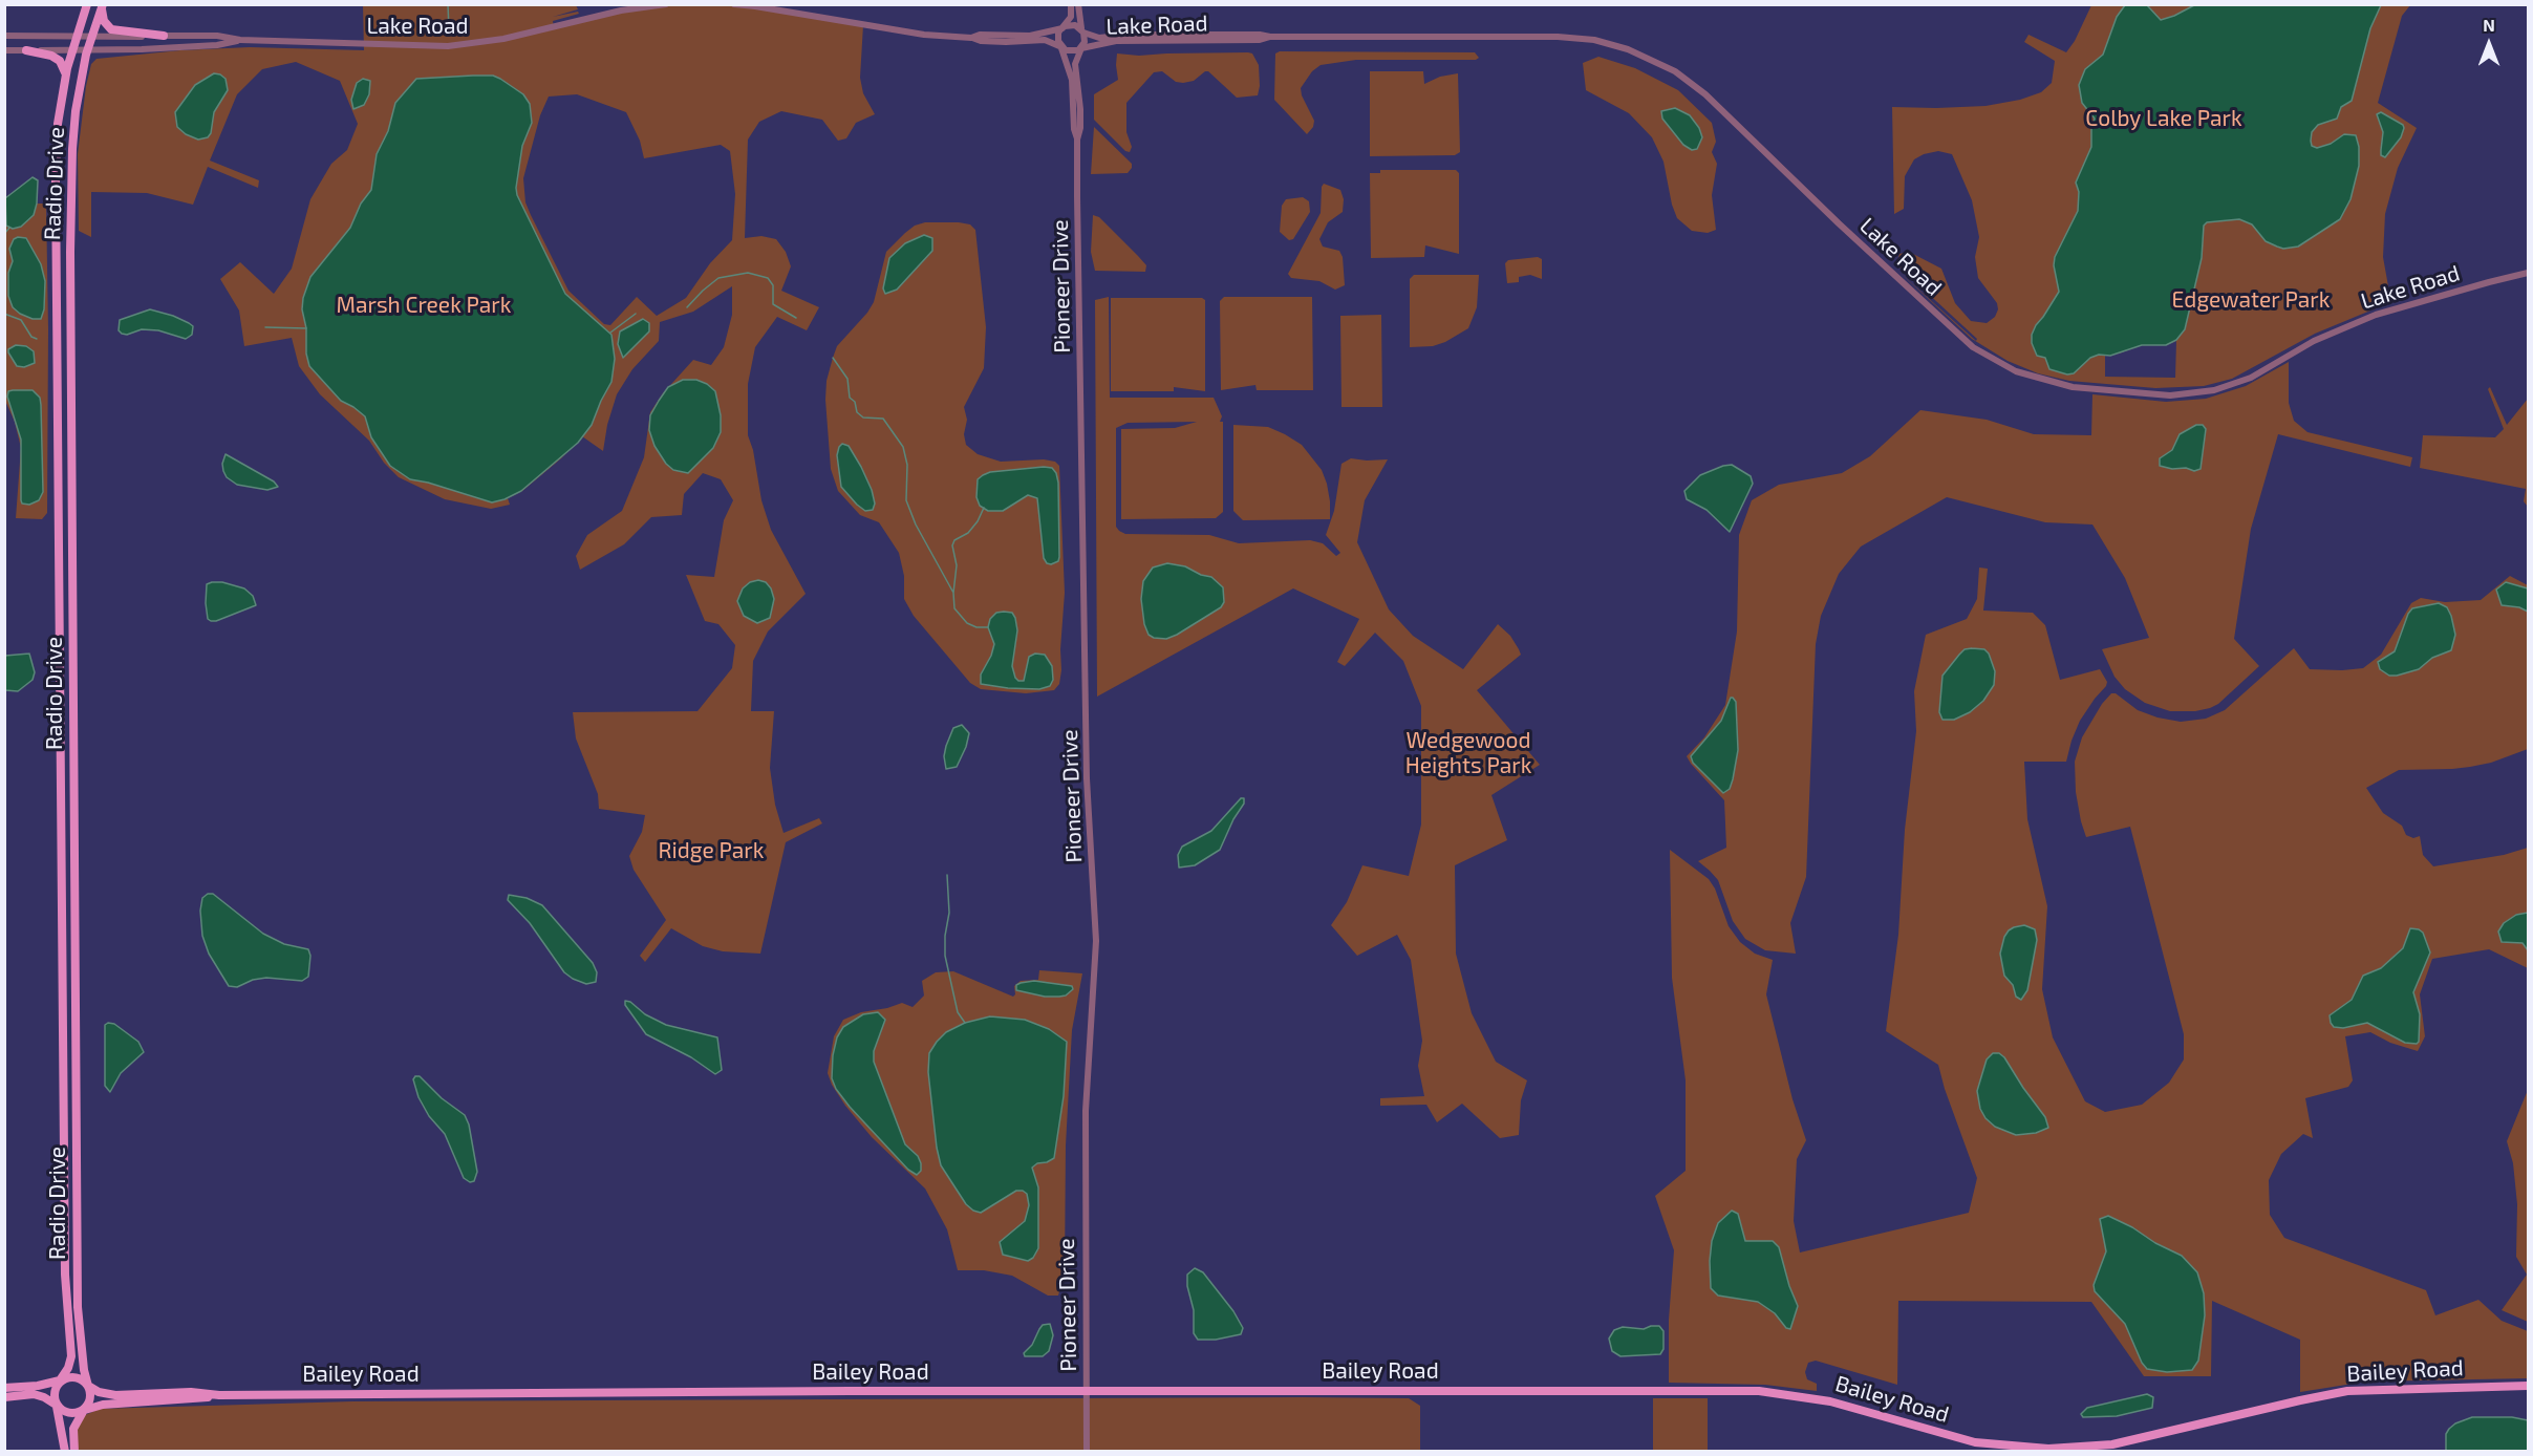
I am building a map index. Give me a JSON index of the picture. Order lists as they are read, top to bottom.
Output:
{
  "streets": {
    "main road": ["Radio Drive", "Bailey Road"],
    "street": ["Lake Road", "Pioneer Drive"]
  },
  "crossings": [
    ["Lake Road", "Radio Drive"],
    ["Lake Road", "Pioneer Drive"],
    ["Radio Drive", "Bailey Road"],
    ["Pioneer Drive", "Bailey Road"]
  ],
  "parks": [
    "Colby Lake Park",
    "Edgewater Park",
    "Marsh Creek Park",
    "Wedgewood Heights Park",
    "Ridge Park"
  ],
  "north": "top"
}
